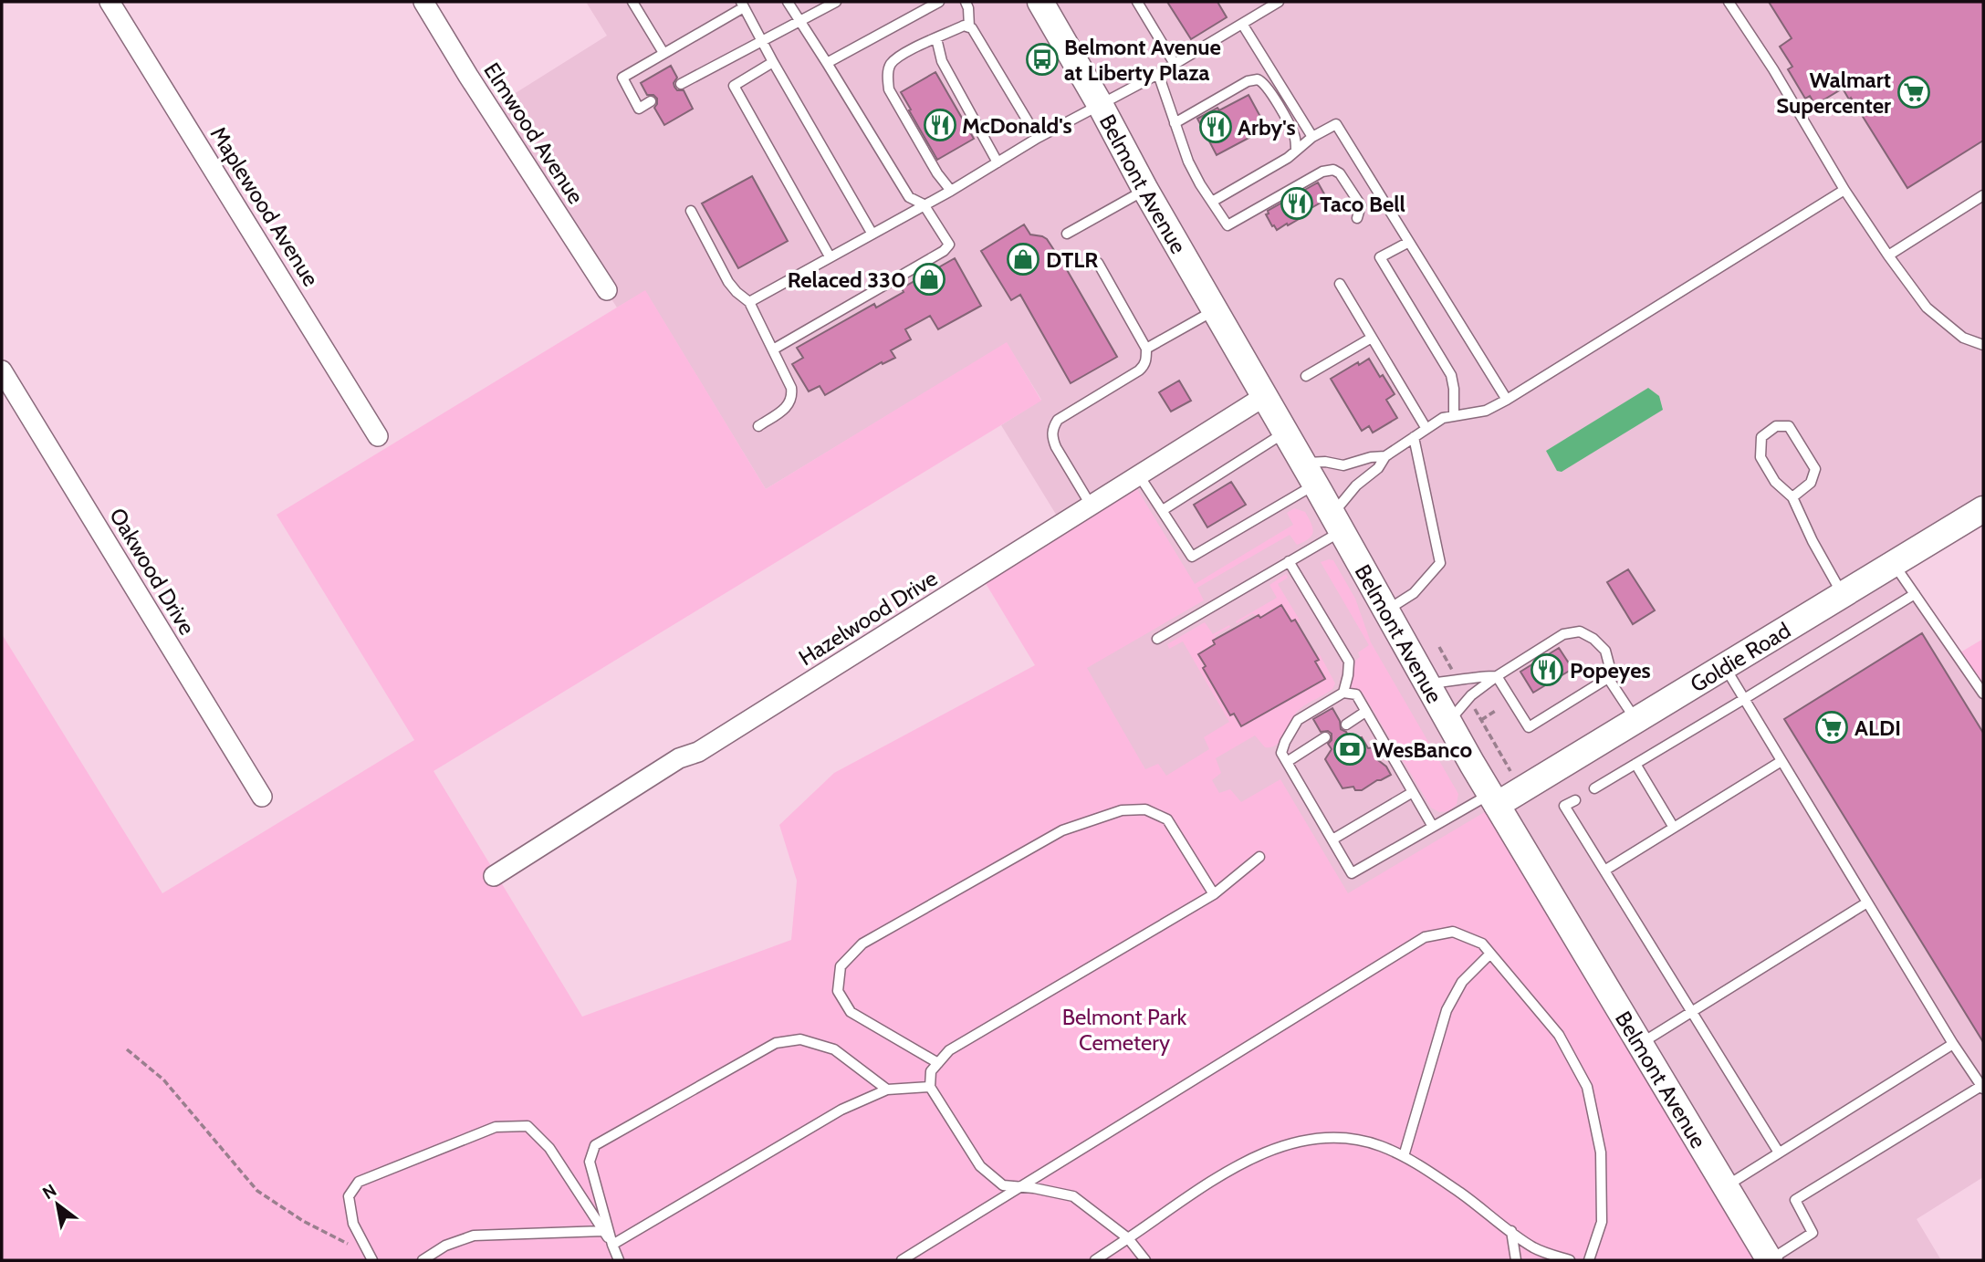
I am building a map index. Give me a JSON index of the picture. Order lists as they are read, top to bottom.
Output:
{
  "streets": {
    "main road": ["Belmont Avenue", "Goldie Road"],
    "street": [
      "Elmwood Avenue",
      "Maplewood Avenue",
      "Oakwood Drive",
      "Hazelwood Drive"
    ]
  },
  "crossings": [
    ["Belmont Avenue", "Hazelwood Drive"],
    ["Belmont Avenue", "Goldie Road"]
  ],
  "parks": ["Belmont Park Cemetery"],
  "places": {
    "bus stop": ["Belmont Avenue at Liberty Plaza"],
    "supermarket": ["Walmart Supercenter", "ALDI"],
    "restaurant": [
      "McDonald's",
      "Arby's",
      "Taco Bell",
      "Popeyes"
    ],
    "shop": ["DTLR", "Relaced 330"],
    "bank": ["WesBanco"]
  },
  "north": "top left"
}
